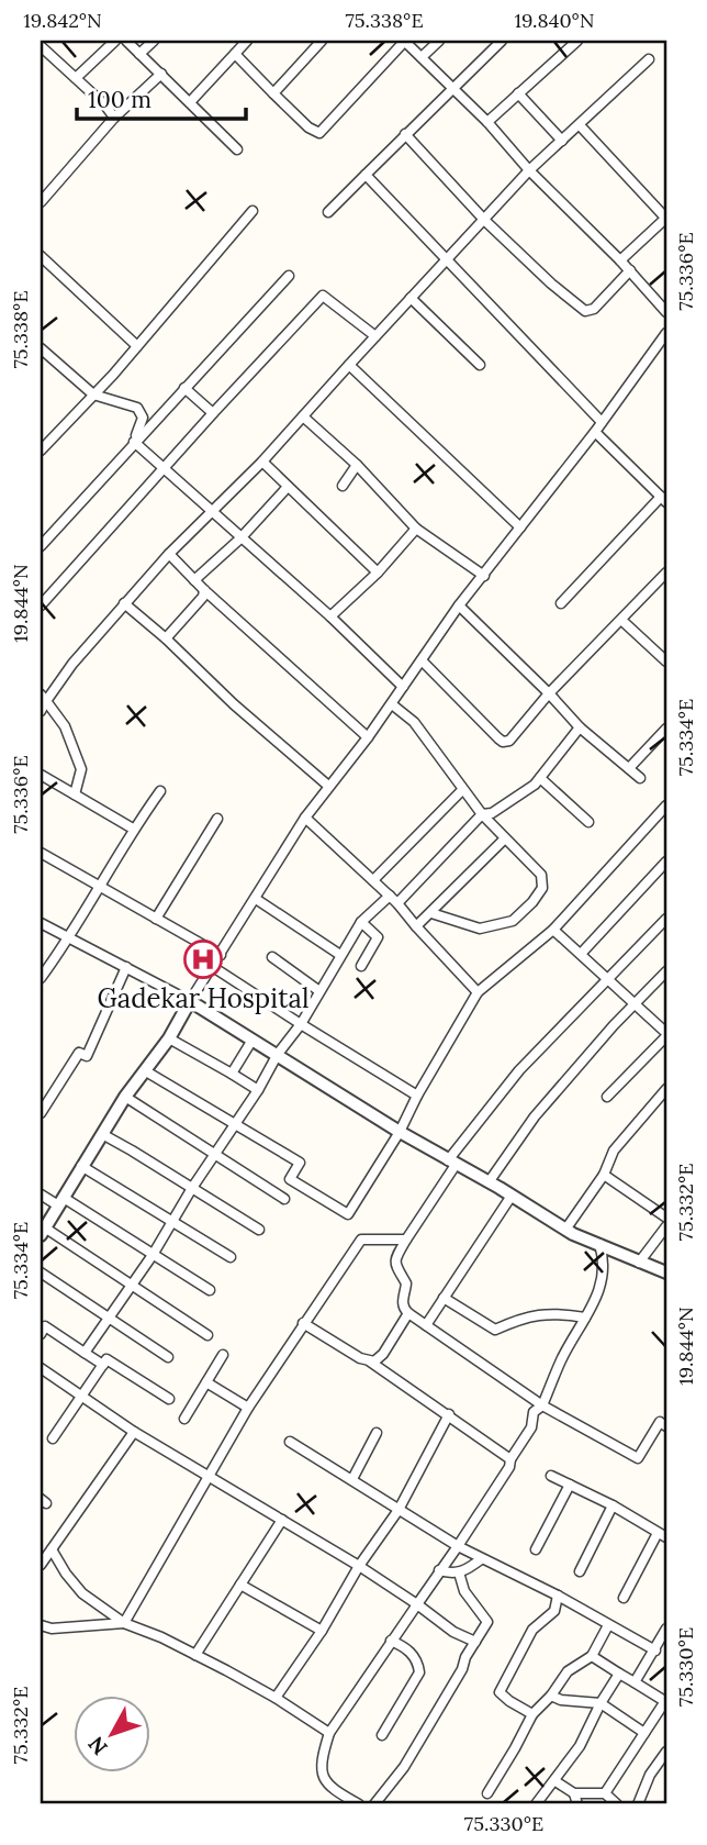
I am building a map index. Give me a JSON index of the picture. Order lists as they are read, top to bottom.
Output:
{
  "places": {
    "hospital": ["Gadekar Hospital"]
  },
  "scale_bar": "100 m",
  "north": "bottom left",
  "coordinates": [
    "19.842°N",
    "75.338°E",
    "19.840°N",
    "75.336°E",
    "19.844°N",
    "75.334°E",
    "75.332°E",
    "75.330°E"
  ]
}
